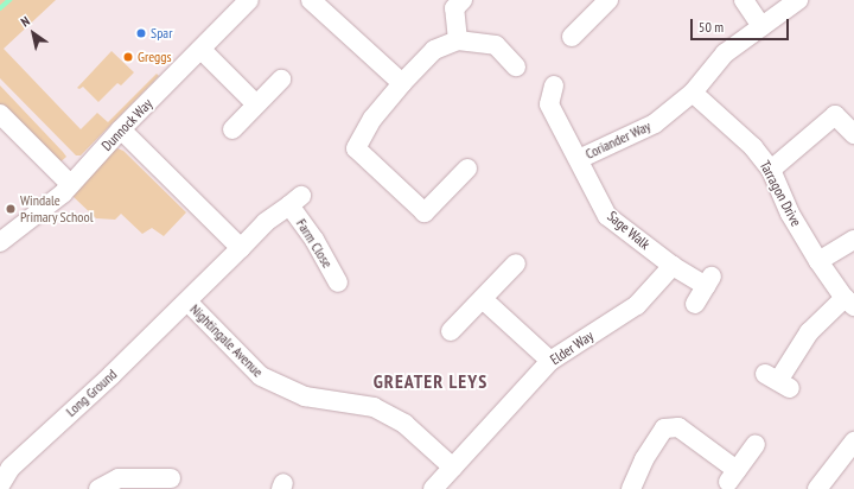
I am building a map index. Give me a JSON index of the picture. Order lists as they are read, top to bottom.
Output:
{
  "streets": {
    "street": [
      "Dunnock Way",
      "Coriander Way",
      "Tarragon Drive",
      "Sage Walk",
      "Farm Close",
      "Nightingale Avenue",
      "Elder Way",
      "Long Ground"
    ]
  },
  "crossings": [
    ["Coriander Way", "Tarragon Drive"],
    ["Coriander Way", "Sage Walk"],
    ["Sage Walk", "Elder Way"],
    ["Farm Close", "Nightingale Avenue"],
    ["Nightingale Avenue", "Elder Way"],
    ["Nightingale Avenue", "Long Ground"]
  ],
  "districts": ["GREATER LEYS"],
  "places": ["Spar", "Greggs", "Windale Primary School"],
  "scale_bar": "50 m",
  "north": "top left"
}
